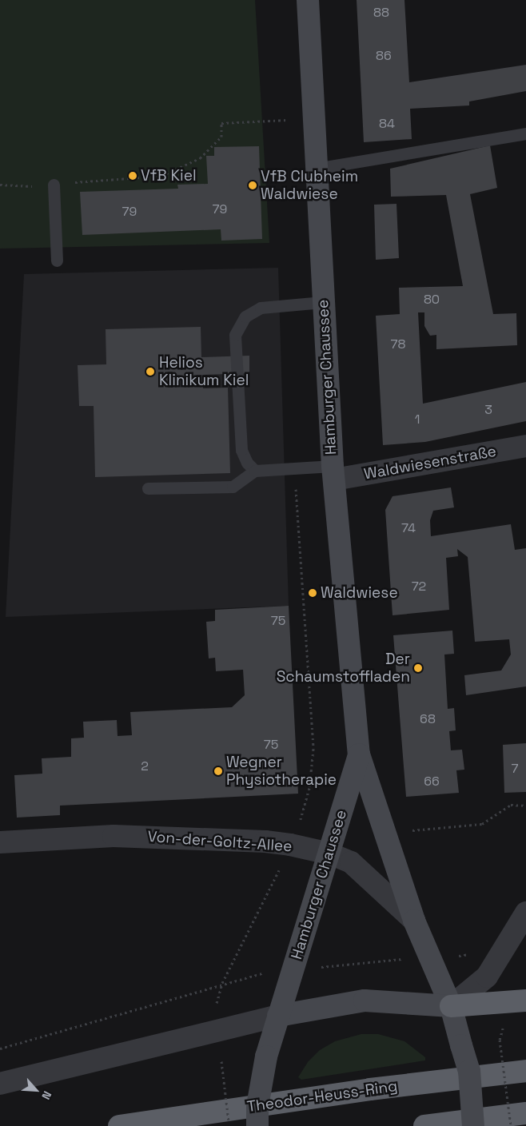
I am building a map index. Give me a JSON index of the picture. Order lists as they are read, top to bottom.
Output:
{
  "streets": {
    "highway": ["Theodor-Heuss-Ring"],
    "main road": ["Hamburger Chaussee"],
    "street": ["Waldwiesenstraße", "Von-der-Goltz-Allee"]
  },
  "crossings": [
    ["Hamburger Chaussee", "Waldwiesenstraße"],
    ["Hamburger Chaussee", "Von-der-Goltz-Allee"]
  ],
  "places": [
    "VfB Kiel",
    "VfB Clubheim Waldwiese",
    "Helios Klinikum Kiel",
    "Waldwiese",
    "Der Schaumstoffladen",
    "Wegner Physiotherapie"
  ],
  "house_numbers": [
    "88",
    "86",
    "84",
    "79",
    "79",
    "80",
    "78",
    "3",
    "1",
    "74",
    "72",
    "75",
    "68",
    "75",
    "2",
    "7",
    "66"
  ],
  "north": "bottom right"
}
